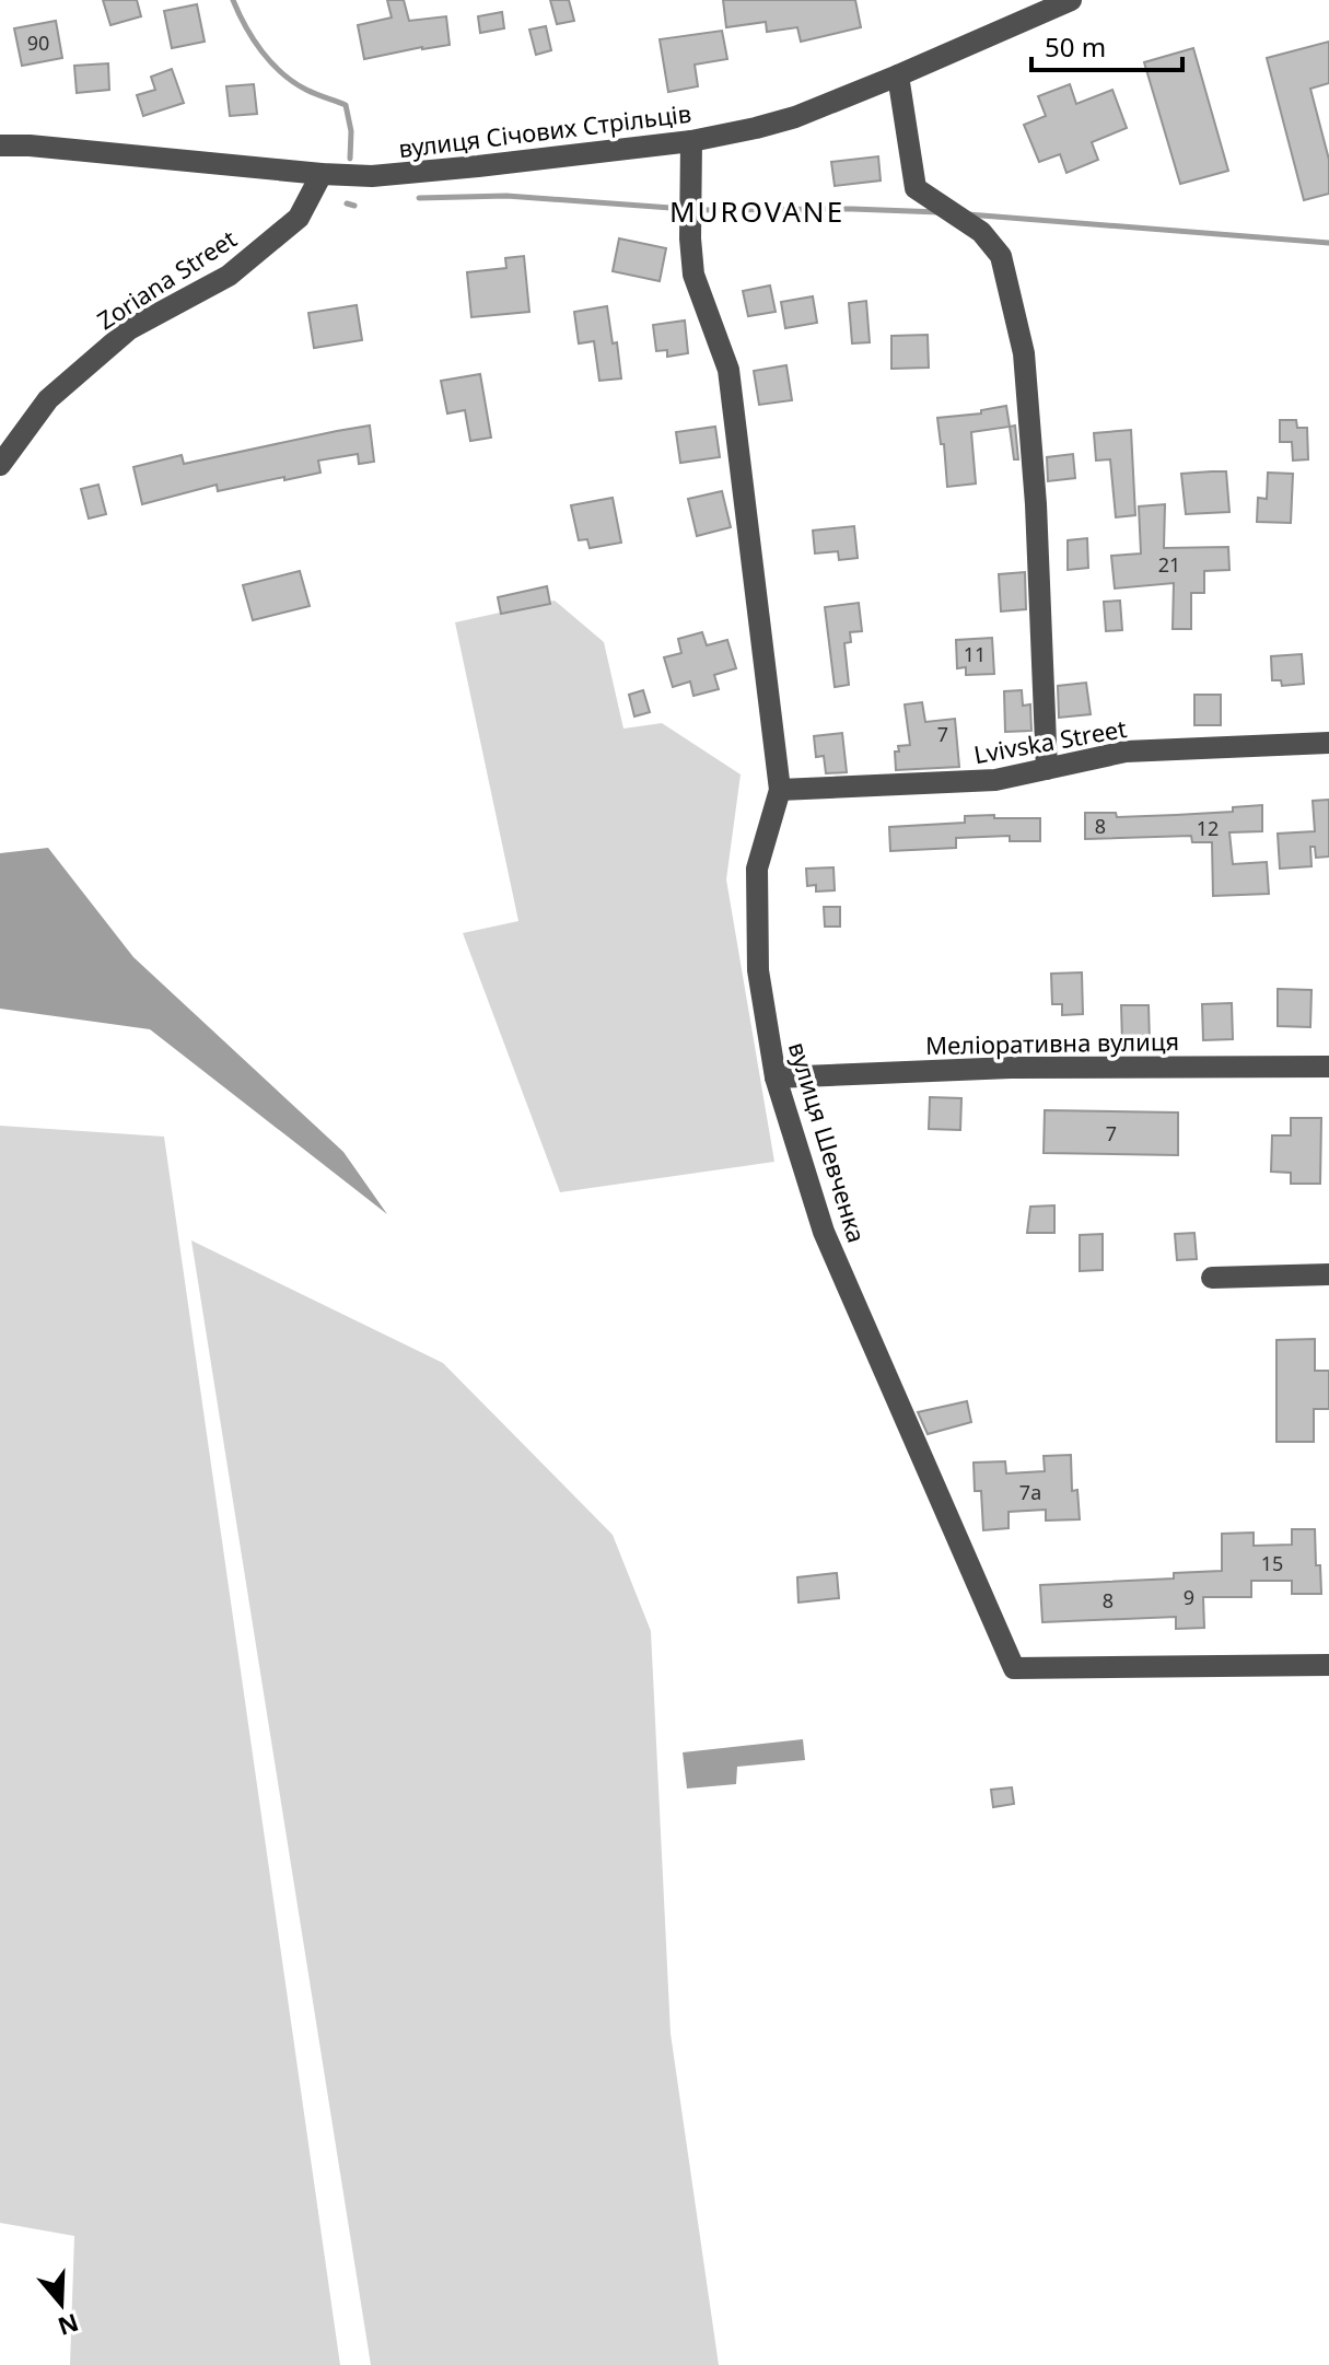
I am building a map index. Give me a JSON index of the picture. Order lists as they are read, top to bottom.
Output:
{
  "streets": {
    "street": [
      "вулиця Січових Стрільців",
      "Zoriana Street",
      "Lvivska Street",
      "Меліоративна вулиця",
      "вулиця Шевченка"
    ]
  },
  "crossings": [
    ["вулиця Січових Стрільців", "Zoriana Street"],
    ["вулиця Січових Стрільців", "вулиця Шевченка"],
    ["Lvivska Street", "вулиця Шевченка"],
    ["Меліоративна вулиця", "вулиця Шевченка"]
  ],
  "districts": ["MUROVANE"],
  "house_numbers": [
    "90",
    "21",
    "11",
    "7",
    "8",
    "12",
    "7",
    "7а",
    "15",
    "9",
    "8"
  ],
  "scale_bar": "50 m",
  "north": "bottom"
}
